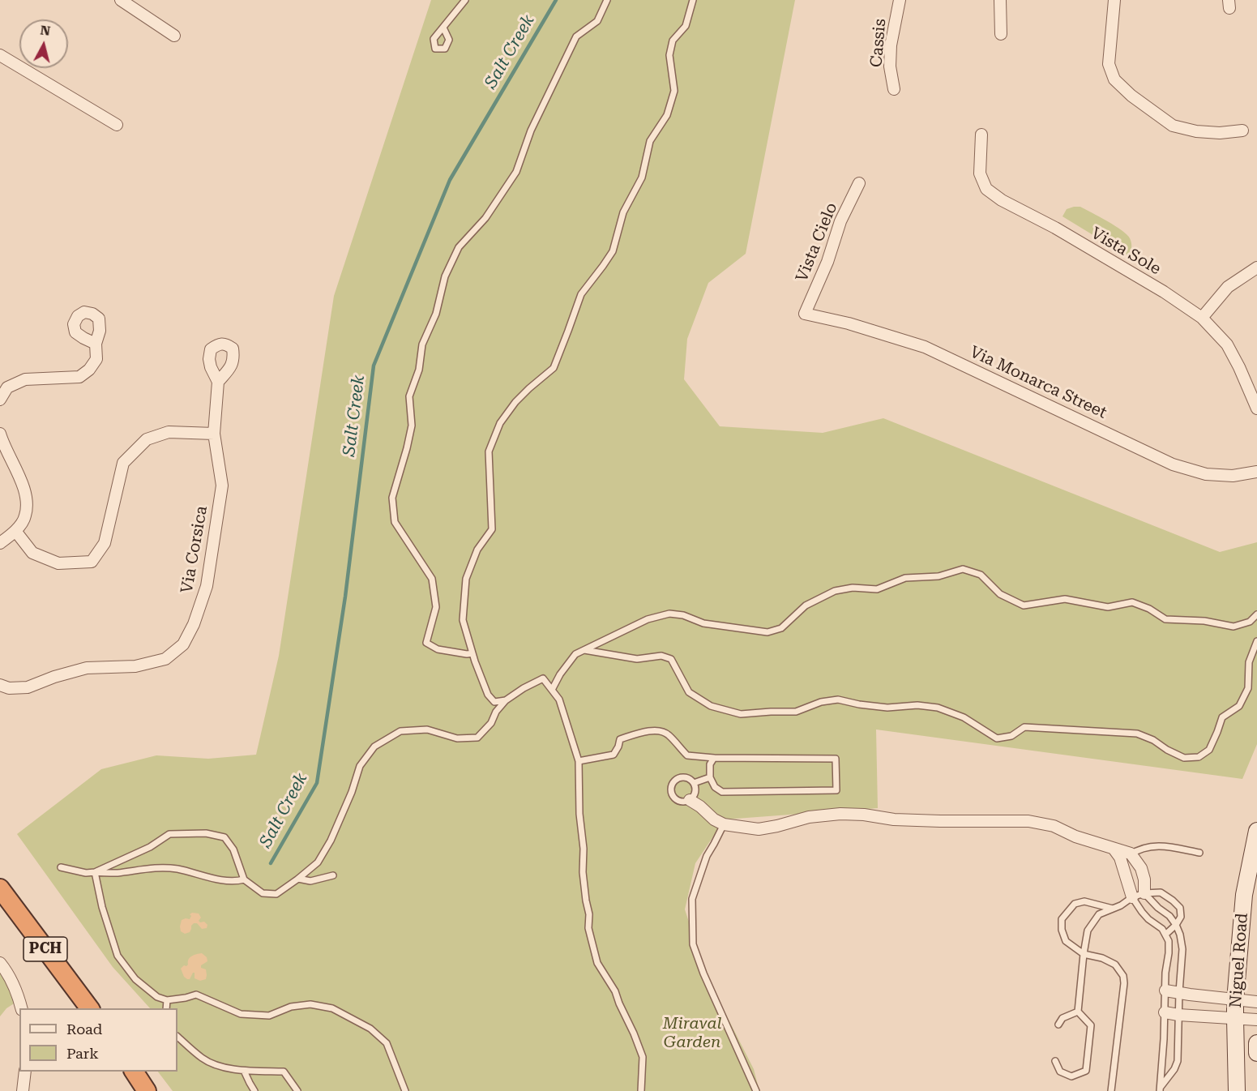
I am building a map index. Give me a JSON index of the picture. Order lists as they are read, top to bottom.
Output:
{
  "streets": {
    "highway": ["PCH"],
    "main road": ["Niguel Road"],
    "street": [
      "Cassis",
      "Vista Cielo",
      "Vista Sole",
      "Via Monarca Street",
      "Via Corsica"
    ]
  },
  "crossings": [
    ["Vista Cielo", "Via Monarca Street"]
  ],
  "water": ["Salt Creek"],
  "parks": ["Miraval Garden"],
  "legend": ["Road", "Park"],
  "north": "top"
}
